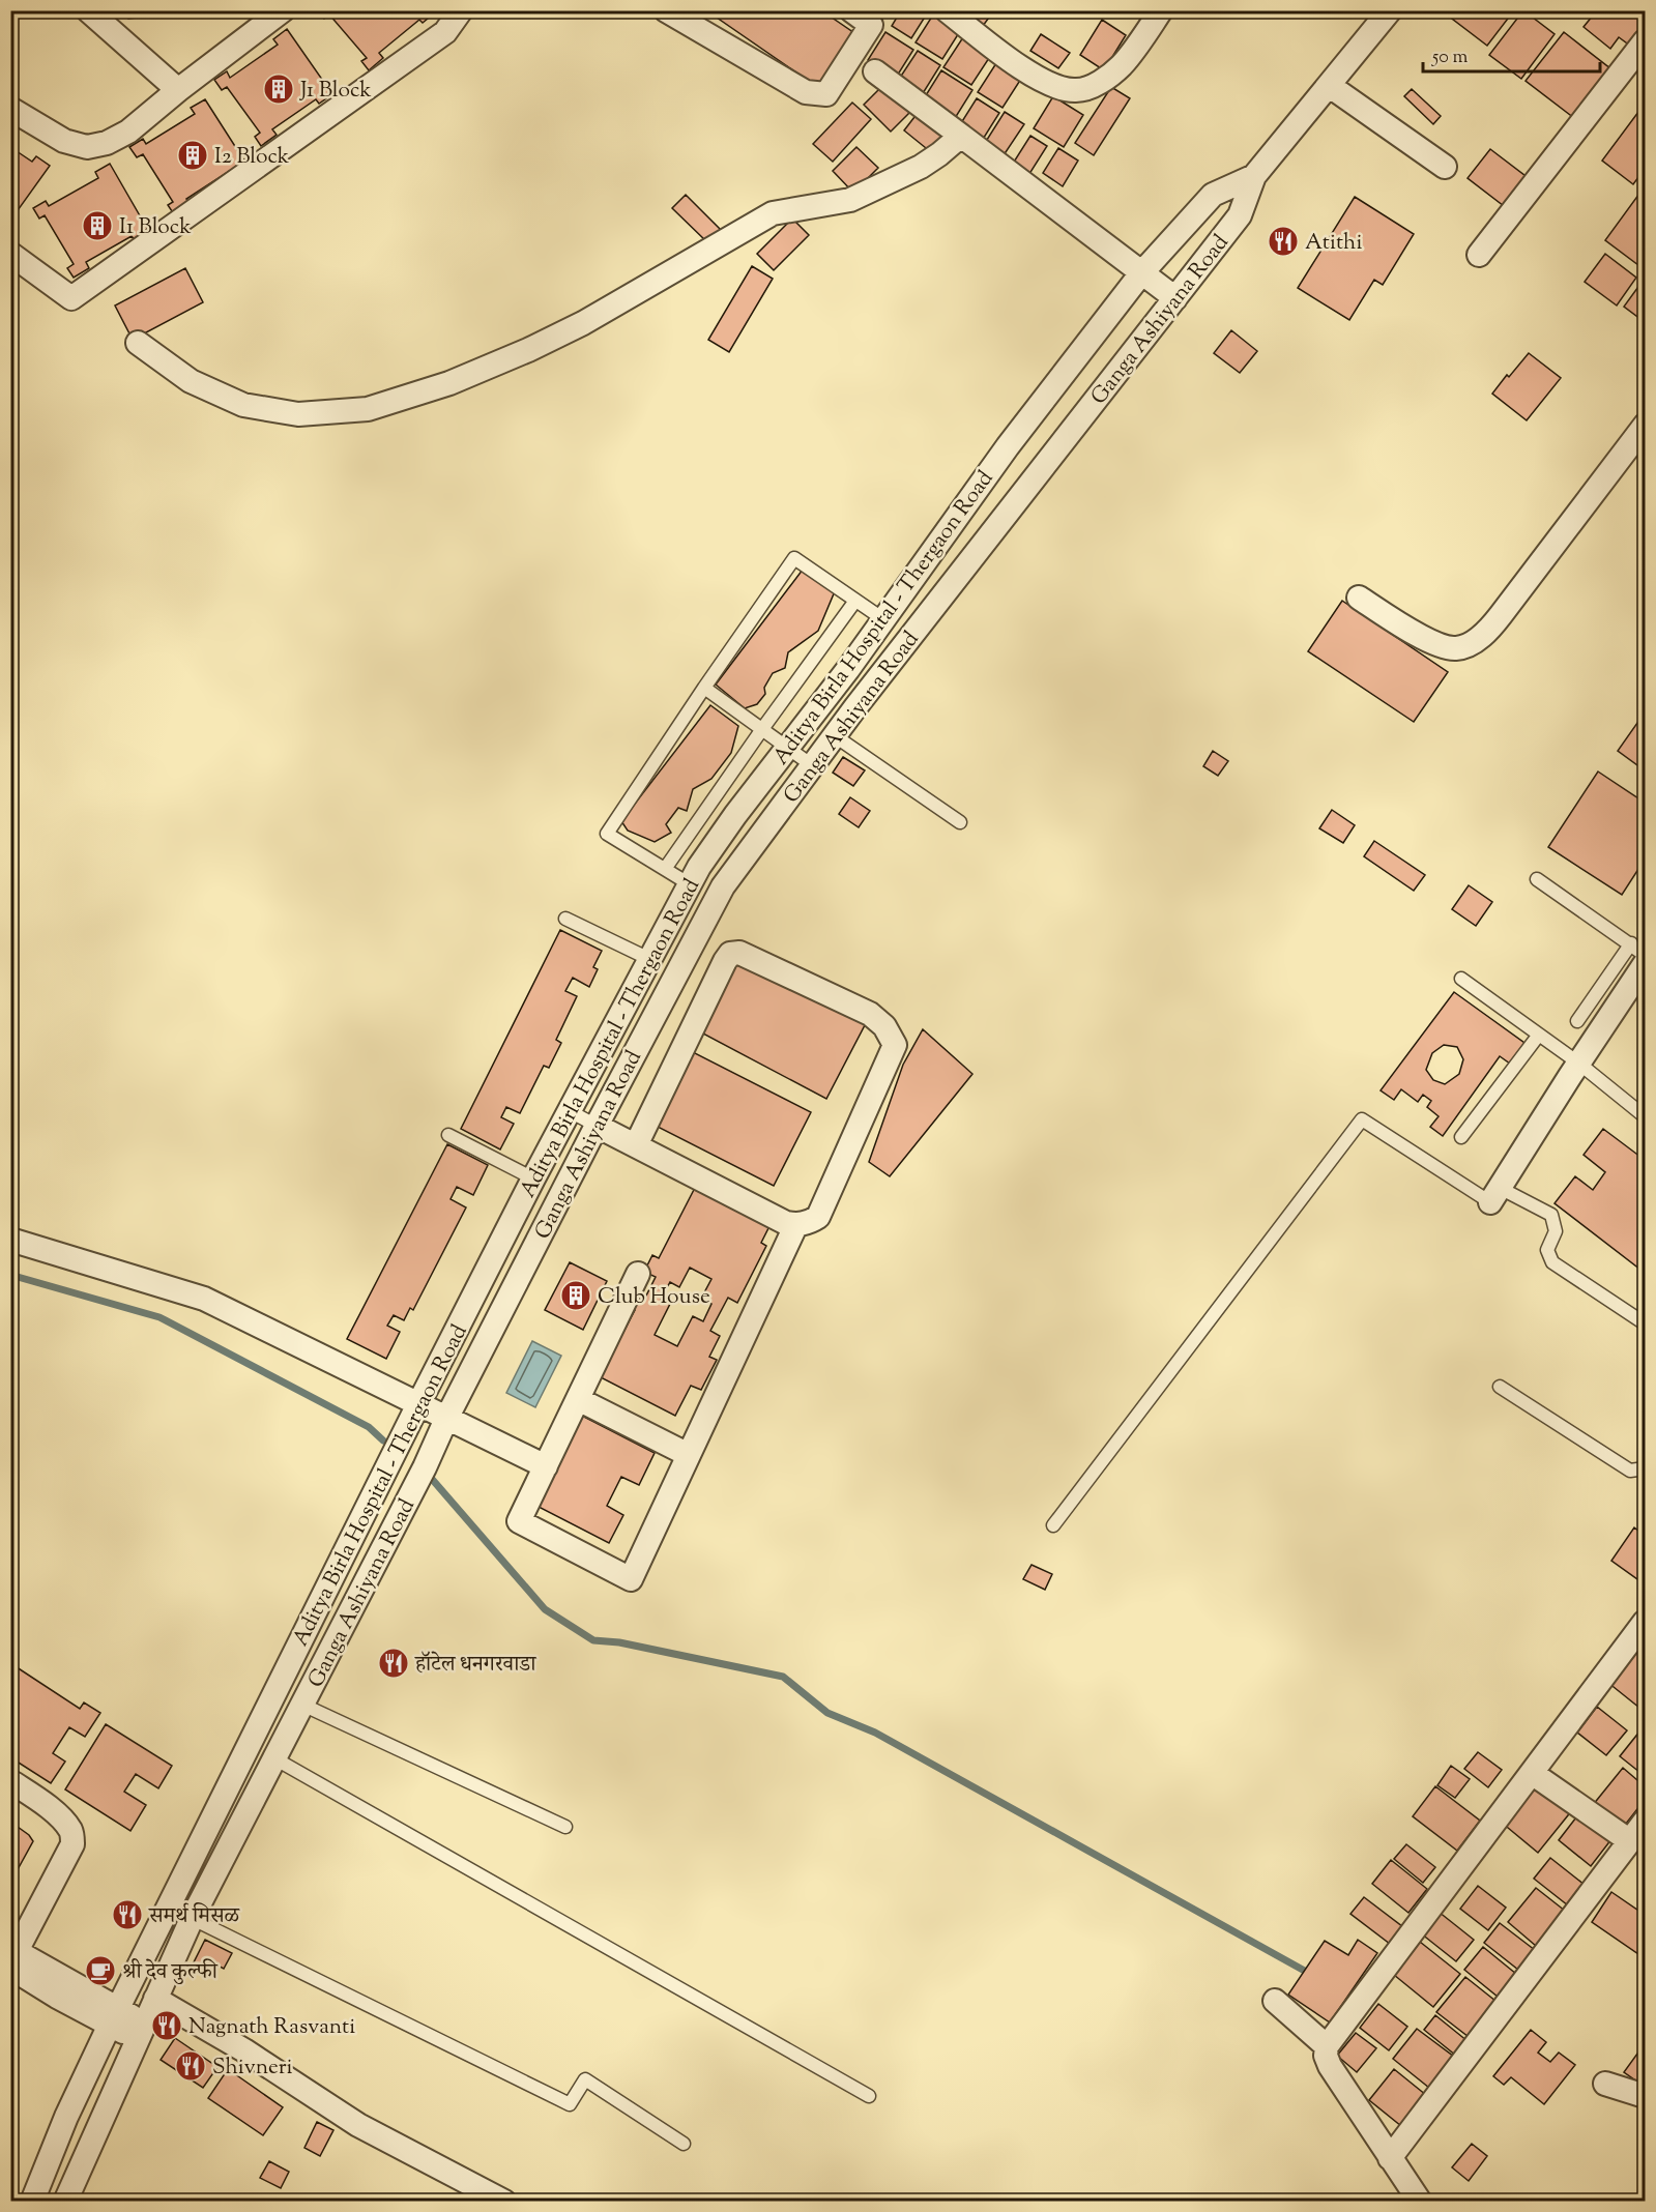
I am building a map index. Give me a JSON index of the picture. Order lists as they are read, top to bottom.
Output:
{
  "streets": {
    "street": ["Ganga Ashiyana Road", "Aditya Birla Hospital - Thergaon Road"]
  },
  "crossings": [
    ["Ganga Ashiyana Road", "Aditya Birla Hospital - Thergaon Road"]
  ],
  "places": {
    "building": [
      "J1 Block",
      "I2 Block",
      "I1 Block",
      "Club House"
    ],
    "restaurant": [
      "Atithi",
      "हॉटेल धनगरवाडा",
      "समर्थ मिसळ",
      "Nagnath Rasvanti",
      "Shivneri"
    ],
    "cafe": ["श्री देव कुल्फी"]
  },
  "scale_bar": "50 m"
}
